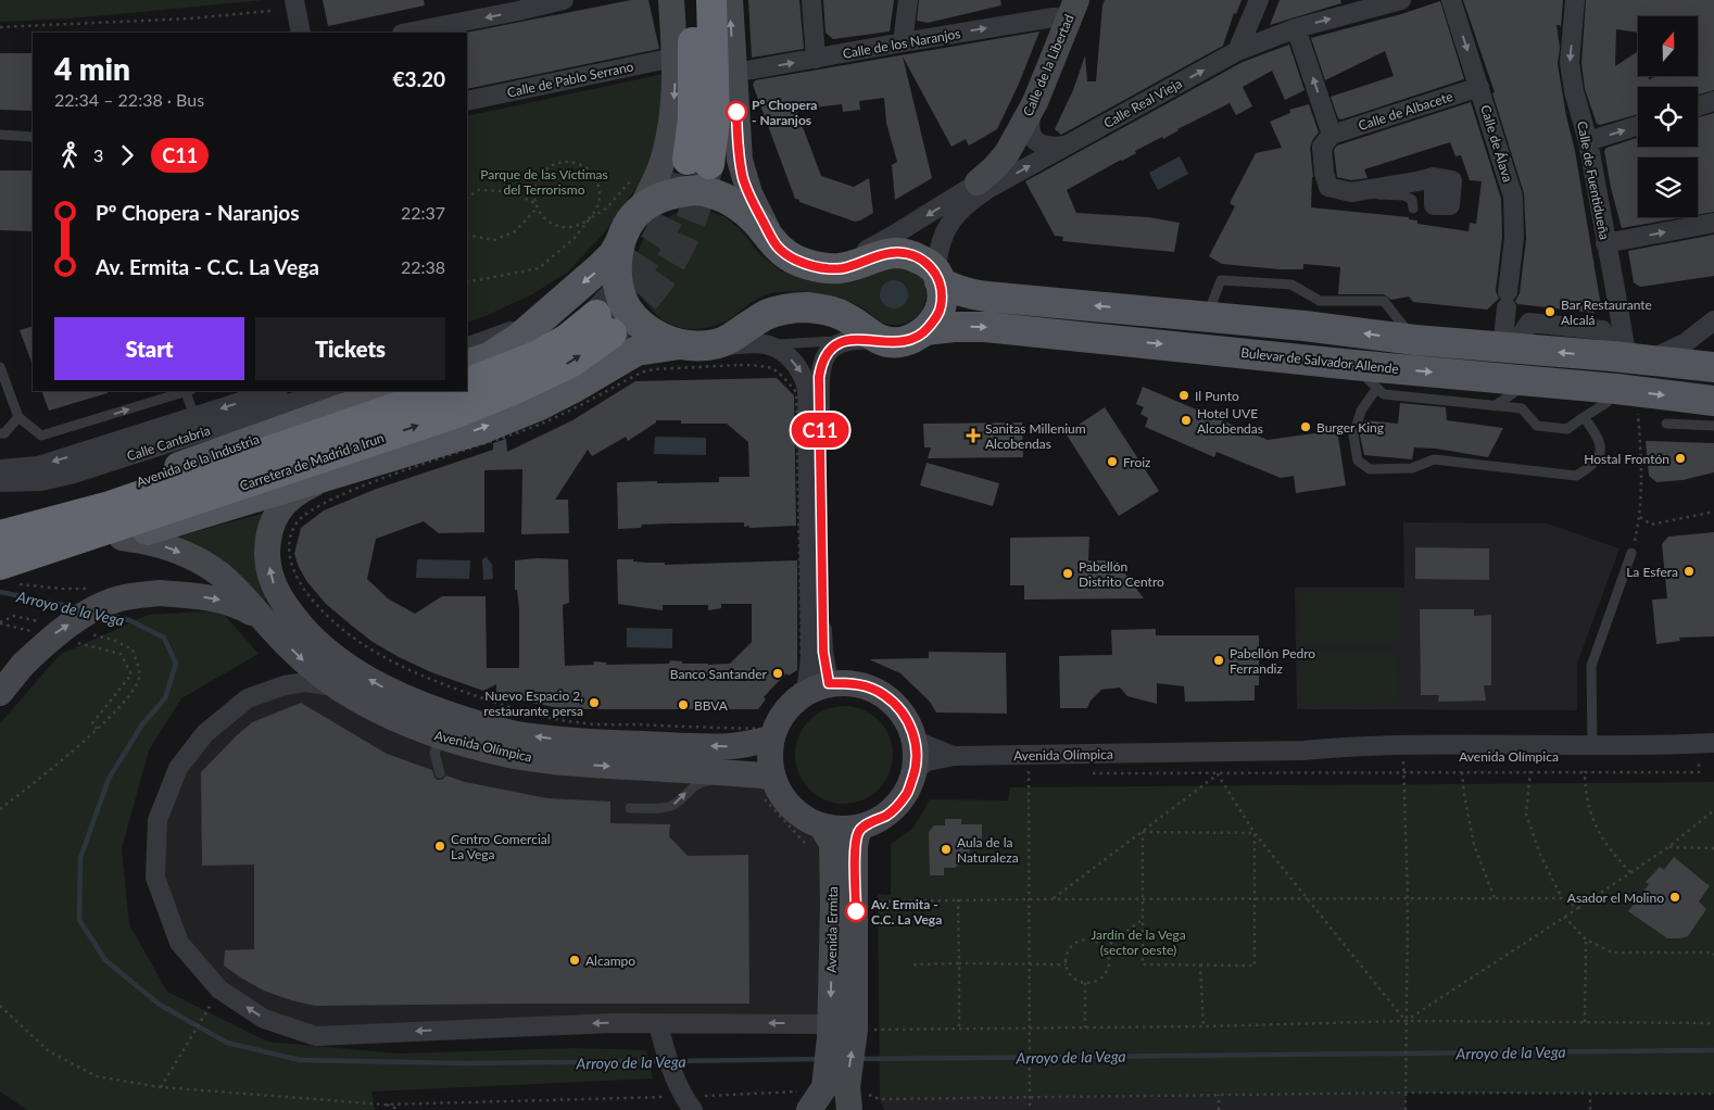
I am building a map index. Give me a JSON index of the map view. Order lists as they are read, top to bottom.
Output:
{
  "streets": {
    "highway": ["Carretera de Madrid a Irun"],
    "main road": ["Bulevar de Salvador Allende", "Avenida de la Industria"],
    "street": [
      "Calle de los Naranjos",
      "Calle de la Libertad",
      "Calle de Pablo Serrano",
      "Calle Real Vieja",
      "Calle de Albacete",
      "Calle de Álava",
      "Calle de Fuentidueña",
      "Calle Cantabria",
      "Avenida Olímpica",
      "Avenida Ermita"
    ]
  },
  "crossings": [
    ["Calle de los Naranjos", "Calle de la Libertad"],
    ["Calle de Albacete", "Calle de Álava"],
    ["Avenida de la Industria", "Carretera de Madrid a Irun"],
    ["Avenida Olímpica", "Avenida Ermita"]
  ],
  "one_way": [
    "Calle de los Naranjos",
    "Calle de la Libertad",
    "Calle Real Vieja",
    "Calle de Fuentidueña"
  ],
  "water": ["Arroyo de la Vega"],
  "parks": ["Parque de las Víctimas del Terrorismo", "Jardín de la Vega (sector oeste)"],
  "places": {
    "other": [
      "Pº Chopera - Naranjos",
      "Bar Restaurante Alcalá",
      "Il Punto",
      "Hotel UVE Alcobendas",
      "Burger King",
      "Hostal Frontón",
      "Froiz",
      "La Esfera",
      "Pabellón Distrito Centro",
      "Pabellón Pedro Ferrandiz",
      "Banco Santander",
      "Nuevo Espacio 2, restaurante persa",
      "BBVA",
      "Centro Comercial La Vega",
      "Aula de la Naturaleza",
      "Asador el Molino",
      "Av. Ermita - C.C. La Vega",
      "Alcampo"
    ],
    "health": ["Sanitas Millenium Alcobendas"]
  },
  "lines": ["bus line C11"],
  "north": "top",
  "page": {
    "on_map": "C11",
    "heading": ["4 min", "22:34 – 22:38 · Bus", "€3.20"],
    "legs": ["3", "C11"],
    "list": [
      {
        "name": "Pº Chopera - Naranjos",
        "value": "22:37"
      },
      {
        "name": "Av. Ermita - C.C. La Vega",
        "value": "22:38"
      }
    ],
    "buttons": ["Start", "Tickets"]
  }
}
